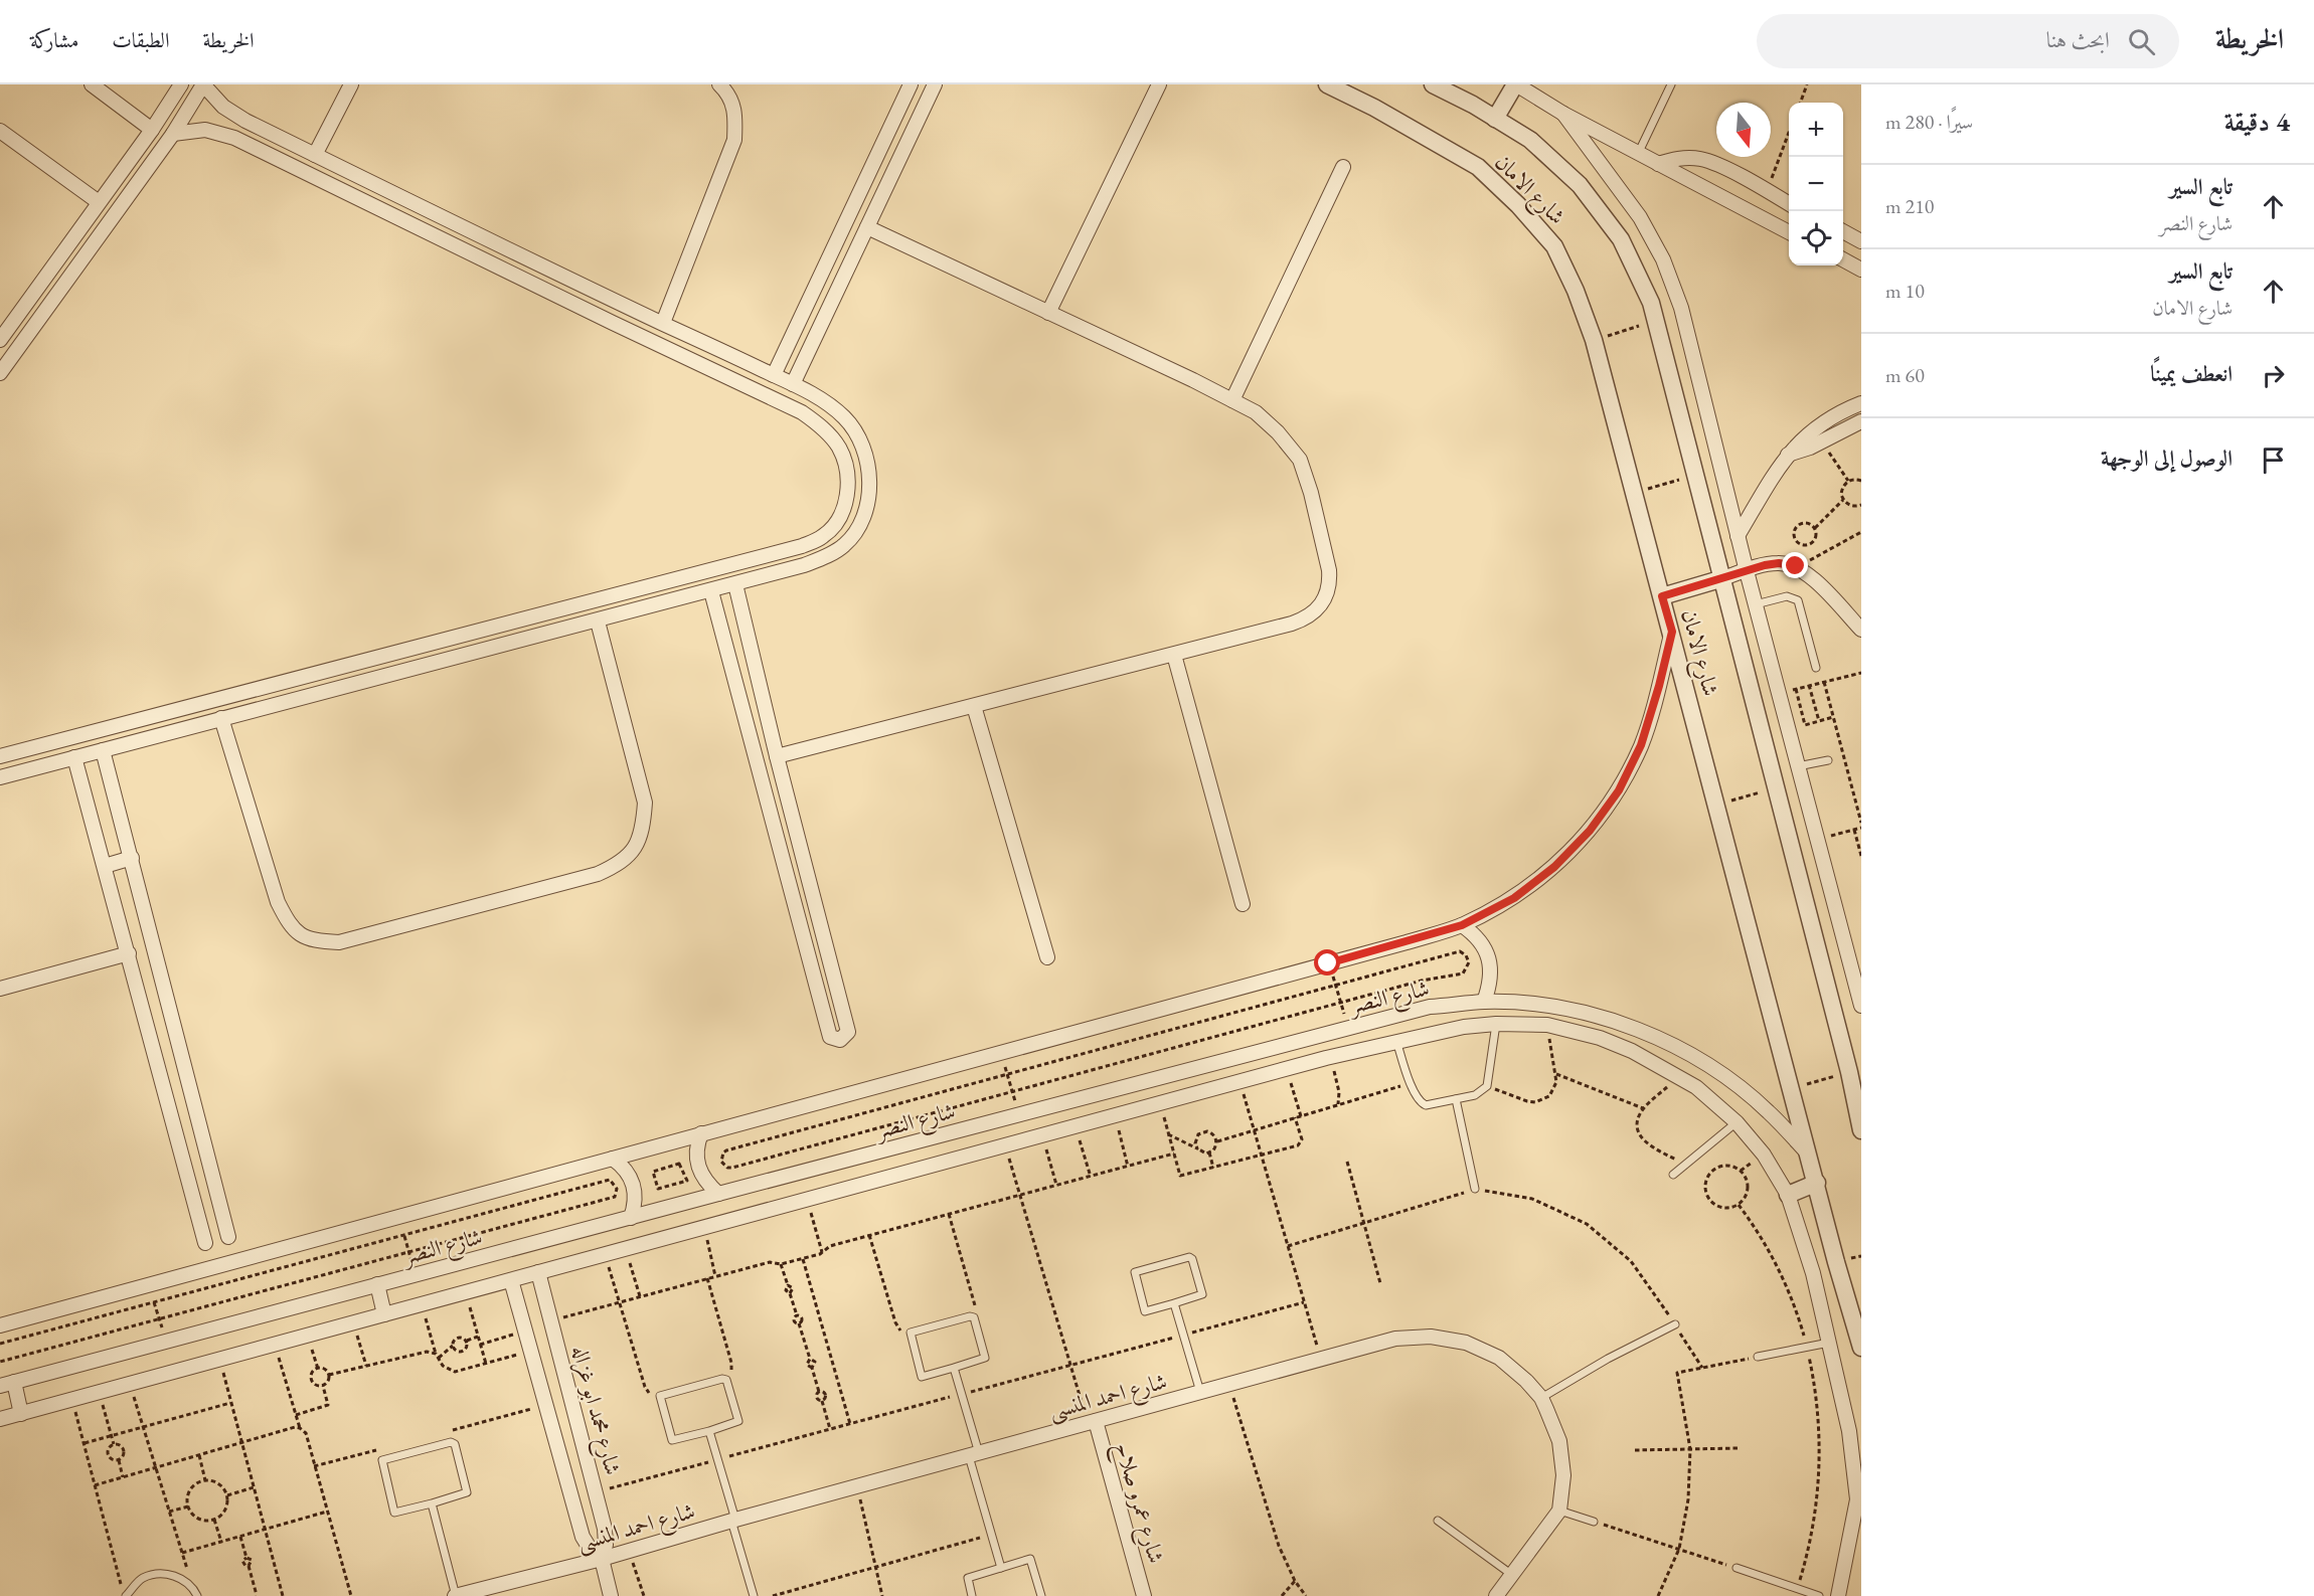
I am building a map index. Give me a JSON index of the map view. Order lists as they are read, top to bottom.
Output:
{
  "streets": {
    "street": [
      "شارع الامان",
      "شارع النصر",
      "شارع احمد المنسى",
      "شارع محمد ابو غزاله",
      "شارع عمرو صلاح"
    ]
  },
  "crossings": [
    ["شارع الامان", "شارع النصر"],
    ["شارع احمد المنسى", "شارع محمد ابو غزاله"],
    ["شارع احمد المنسى", "شارع عمرو صلاح"]
  ],
  "north": "bottom",
  "page": {
    "header": "الخريطة",
    "search": "ابحث هنا",
    "nav": ["الخريطة", "الطبقات", "مشاركة"],
    "heading": ["4 دقيقة", "سيرًا · 280 m"],
    "map_buttons": ["+", "−"],
    "list": [
      ["تابع السير", "شارع النصر", "210 m"],
      ["تابع السير", "شارع الامان", "10 m"],
      ["انعطف يمينًا", "60 m"],
      "الوصول إلى الوجهة"
    ]
  }
}
